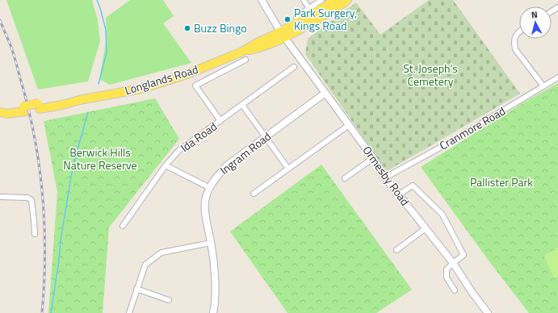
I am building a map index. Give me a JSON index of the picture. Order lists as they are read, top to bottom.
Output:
{
  "streets": {
    "main road": ["Longlands Road"],
    "street": [
      "Cranmore Road",
      "Ida Road",
      "Ingram Road",
      "Ormesby Road"
    ]
  },
  "crossings": [
    ["Longlands Road", "Ormesby Road"],
    ["Cranmore Road", "Ormesby Road"],
    ["Ingram Road", "Ormesby Road"]
  ],
  "parks": ["St. Joseph's Cemetery", "Berwick Hills Nature Reserve", "Pallister Park"],
  "places": ["Park Surgery, Kings Road", "Buzz Bingo"],
  "north": "top"
}
